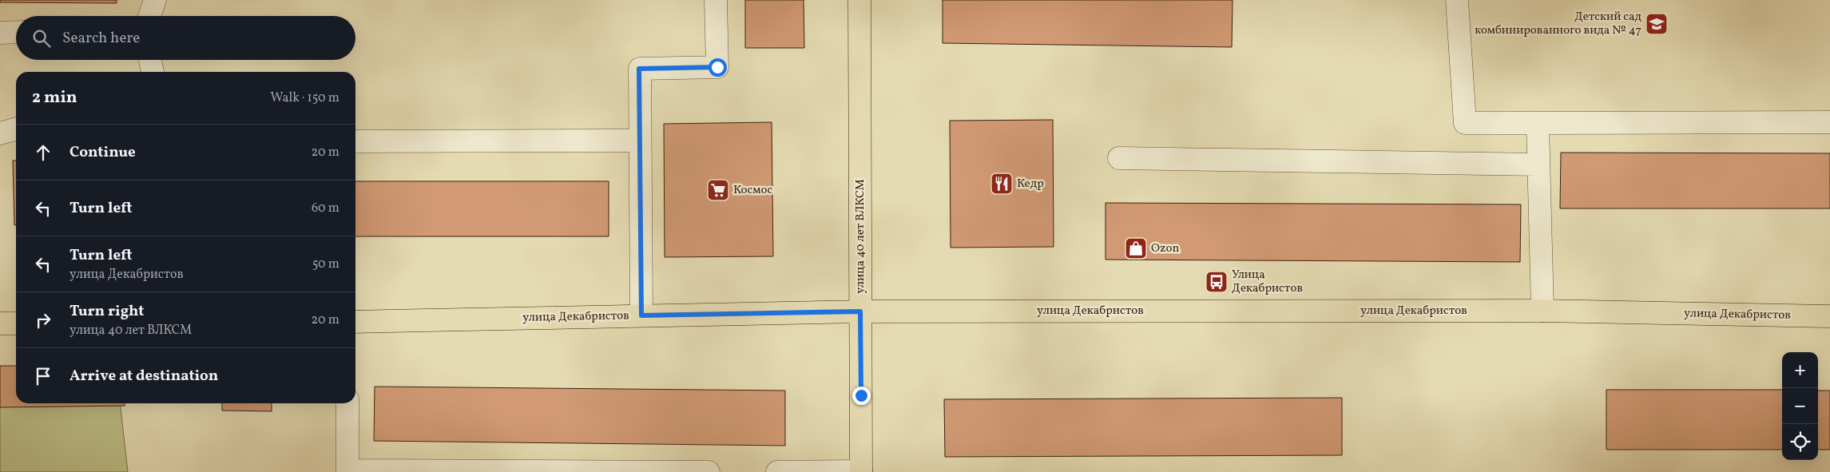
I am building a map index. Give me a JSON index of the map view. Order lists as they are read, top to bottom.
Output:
{
  "streets": {
    "main road": ["улица 40 лет ВЛКСМ", "улица Декабристов"]
  },
  "crossings": [
    ["улица 40 лет ВЛКСМ", "улица Декабристов"]
  ],
  "places": {
    "school or university": ["Детский сад комбинированного вида № 47"],
    "restaurant": ["Кедр"],
    "supermarket": ["Космос"],
    "shop": ["Ozon"],
    "bus stop": ["Улица Декабристов"]
  },
  "page": {
    "search": "Search here",
    "heading": ["2 min", "Walk · 150 m"],
    "list": [
      ["Continue", "20 m"],
      ["Turn left", "60 m"],
      ["Turn left", "улица Декабристов", "50 m"],
      ["Turn right", "улица 40 лет ВЛКСМ", "20 m"],
      "Arrive at destination"
    ],
    "map_buttons": ["+", "−"]
  }
}
